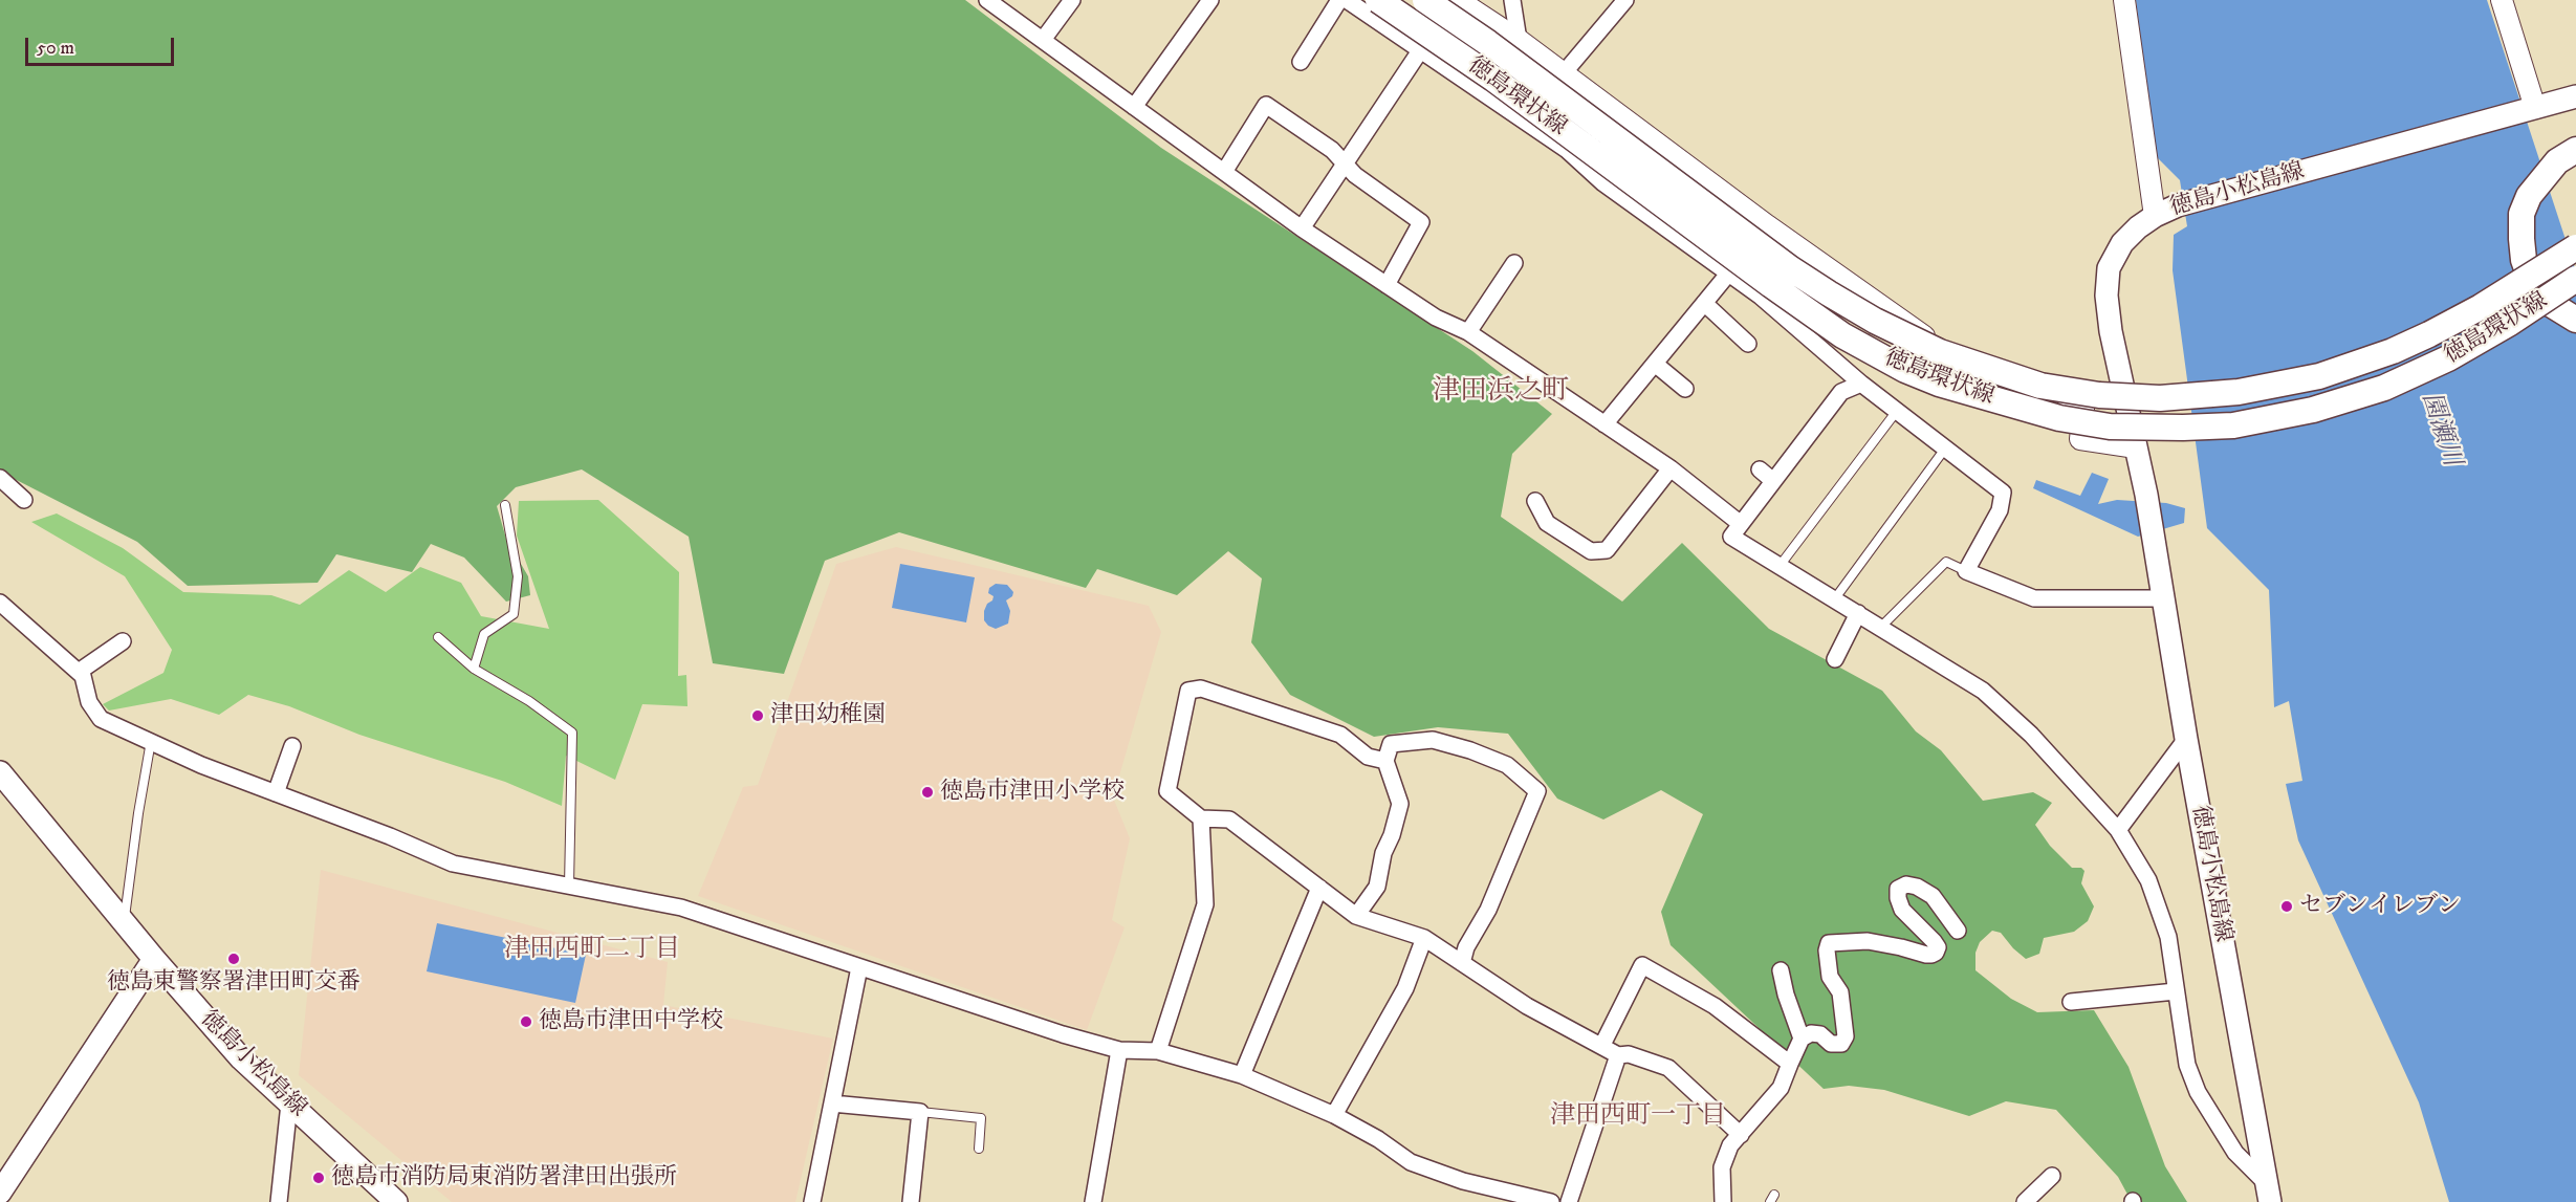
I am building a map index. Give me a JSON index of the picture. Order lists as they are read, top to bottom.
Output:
{
  "streets": {
    "main road": ["徳島環状線", "徳島小松島線"]
  },
  "districts": ["津田浜之町", "津田西町二丁目", "津田西町一丁目"],
  "water": ["園瀬川"],
  "places": [
    "津田幼稚園",
    "徳島市津田小学校",
    "セブンイレブン",
    "徳島東警察署津田町交番",
    "徳島市津田中学校",
    "徳島市消防局東消防署津田出張所"
  ],
  "scale_bar": "50 m"
}
